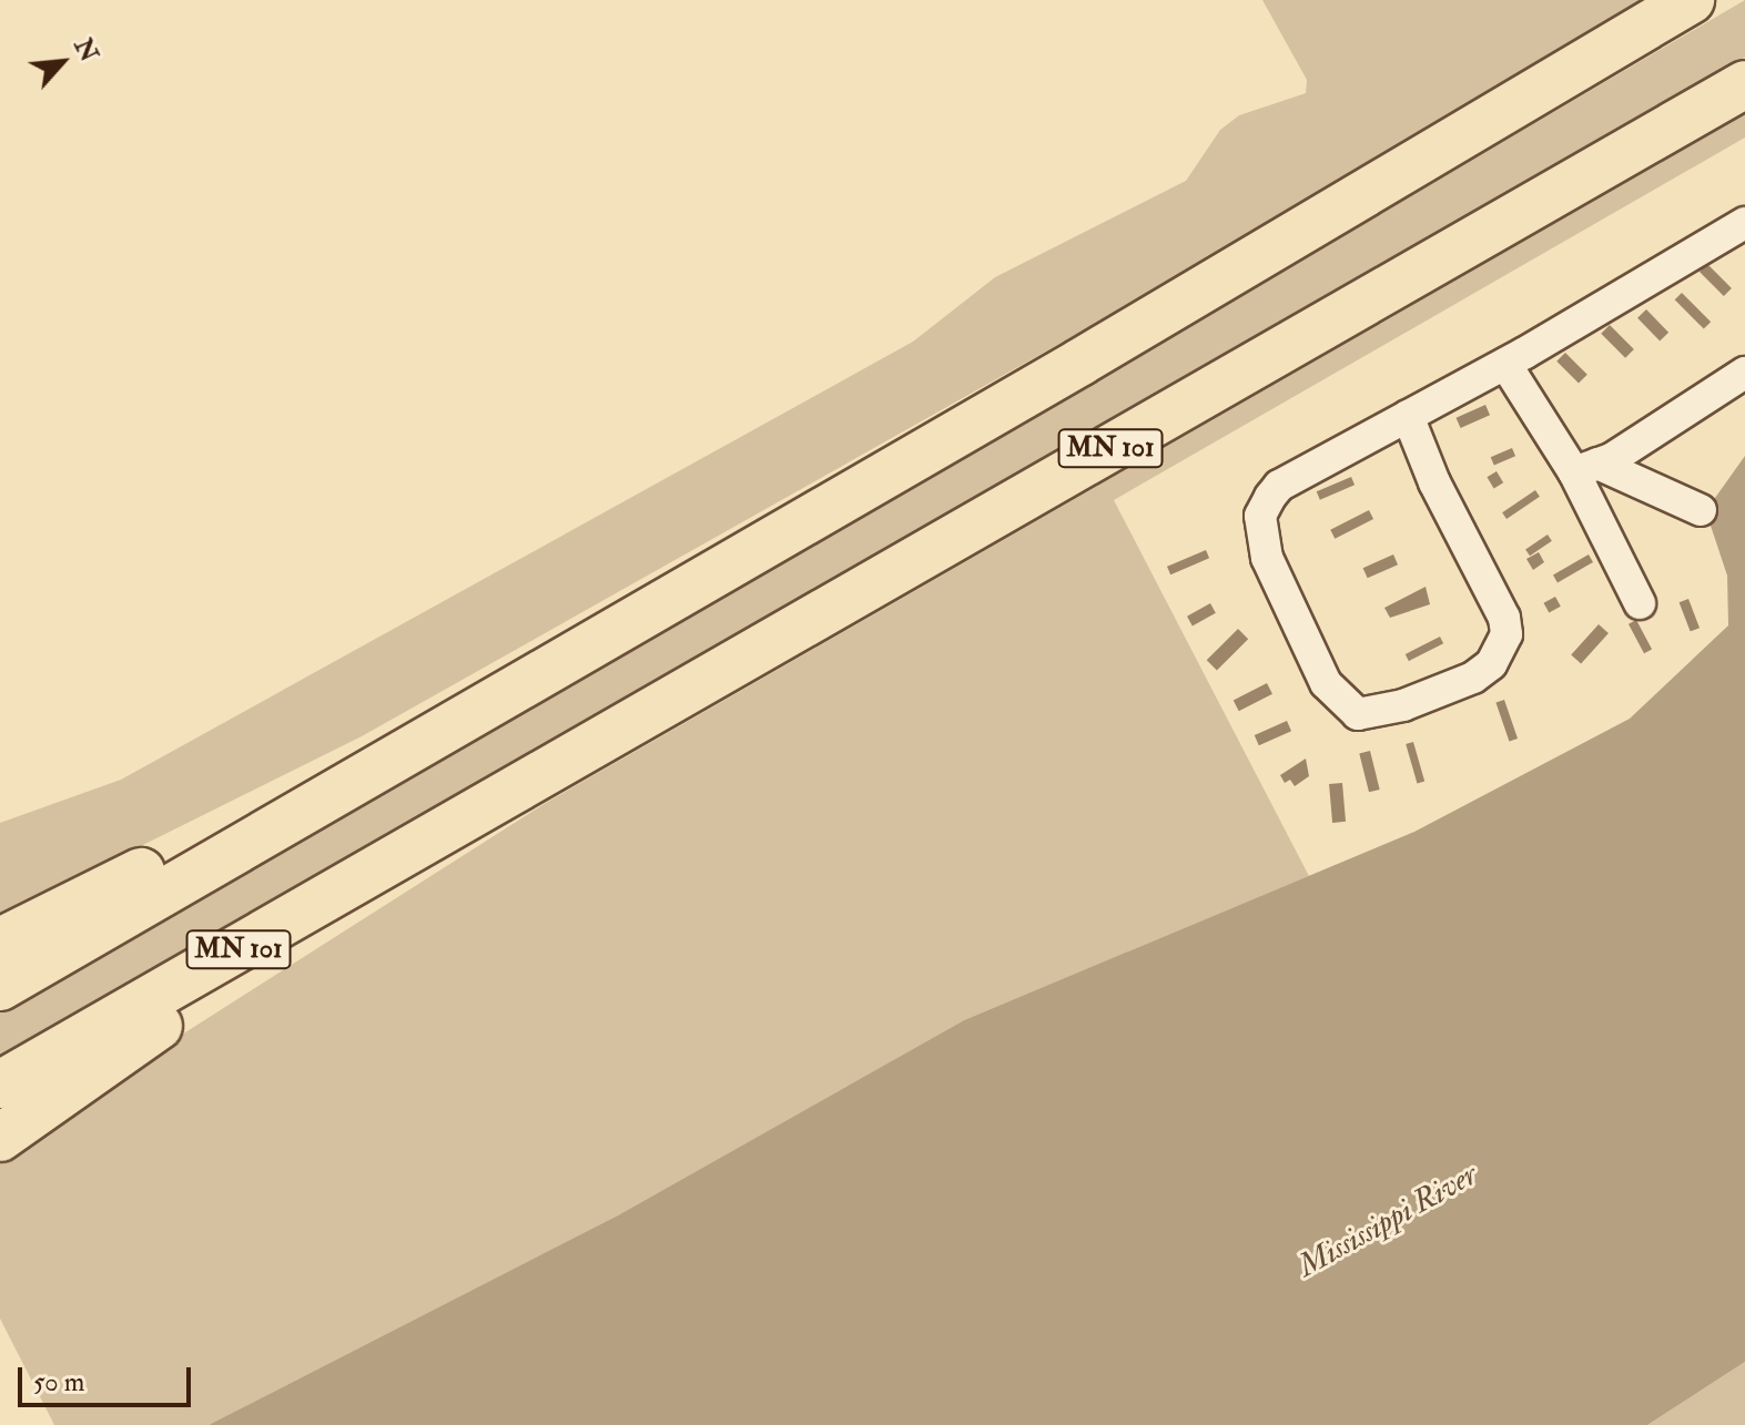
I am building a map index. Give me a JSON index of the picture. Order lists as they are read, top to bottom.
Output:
{
  "streets": {
    "highway": ["MN 101"]
  },
  "water": ["Mississippi River"],
  "scale_bar": "50 m",
  "north": "top right"
}
